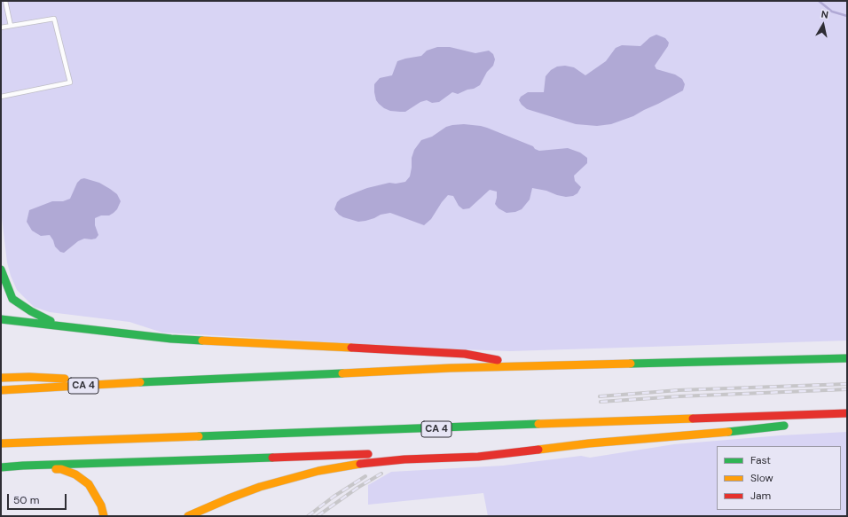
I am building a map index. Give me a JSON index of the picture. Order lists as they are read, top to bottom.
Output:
{
  "streets": {
    "highway": ["CA 4"]
  },
  "legend": ["Fast", "Slow", "Jam"],
  "scale_bar": "50 m",
  "north": "top"
}
